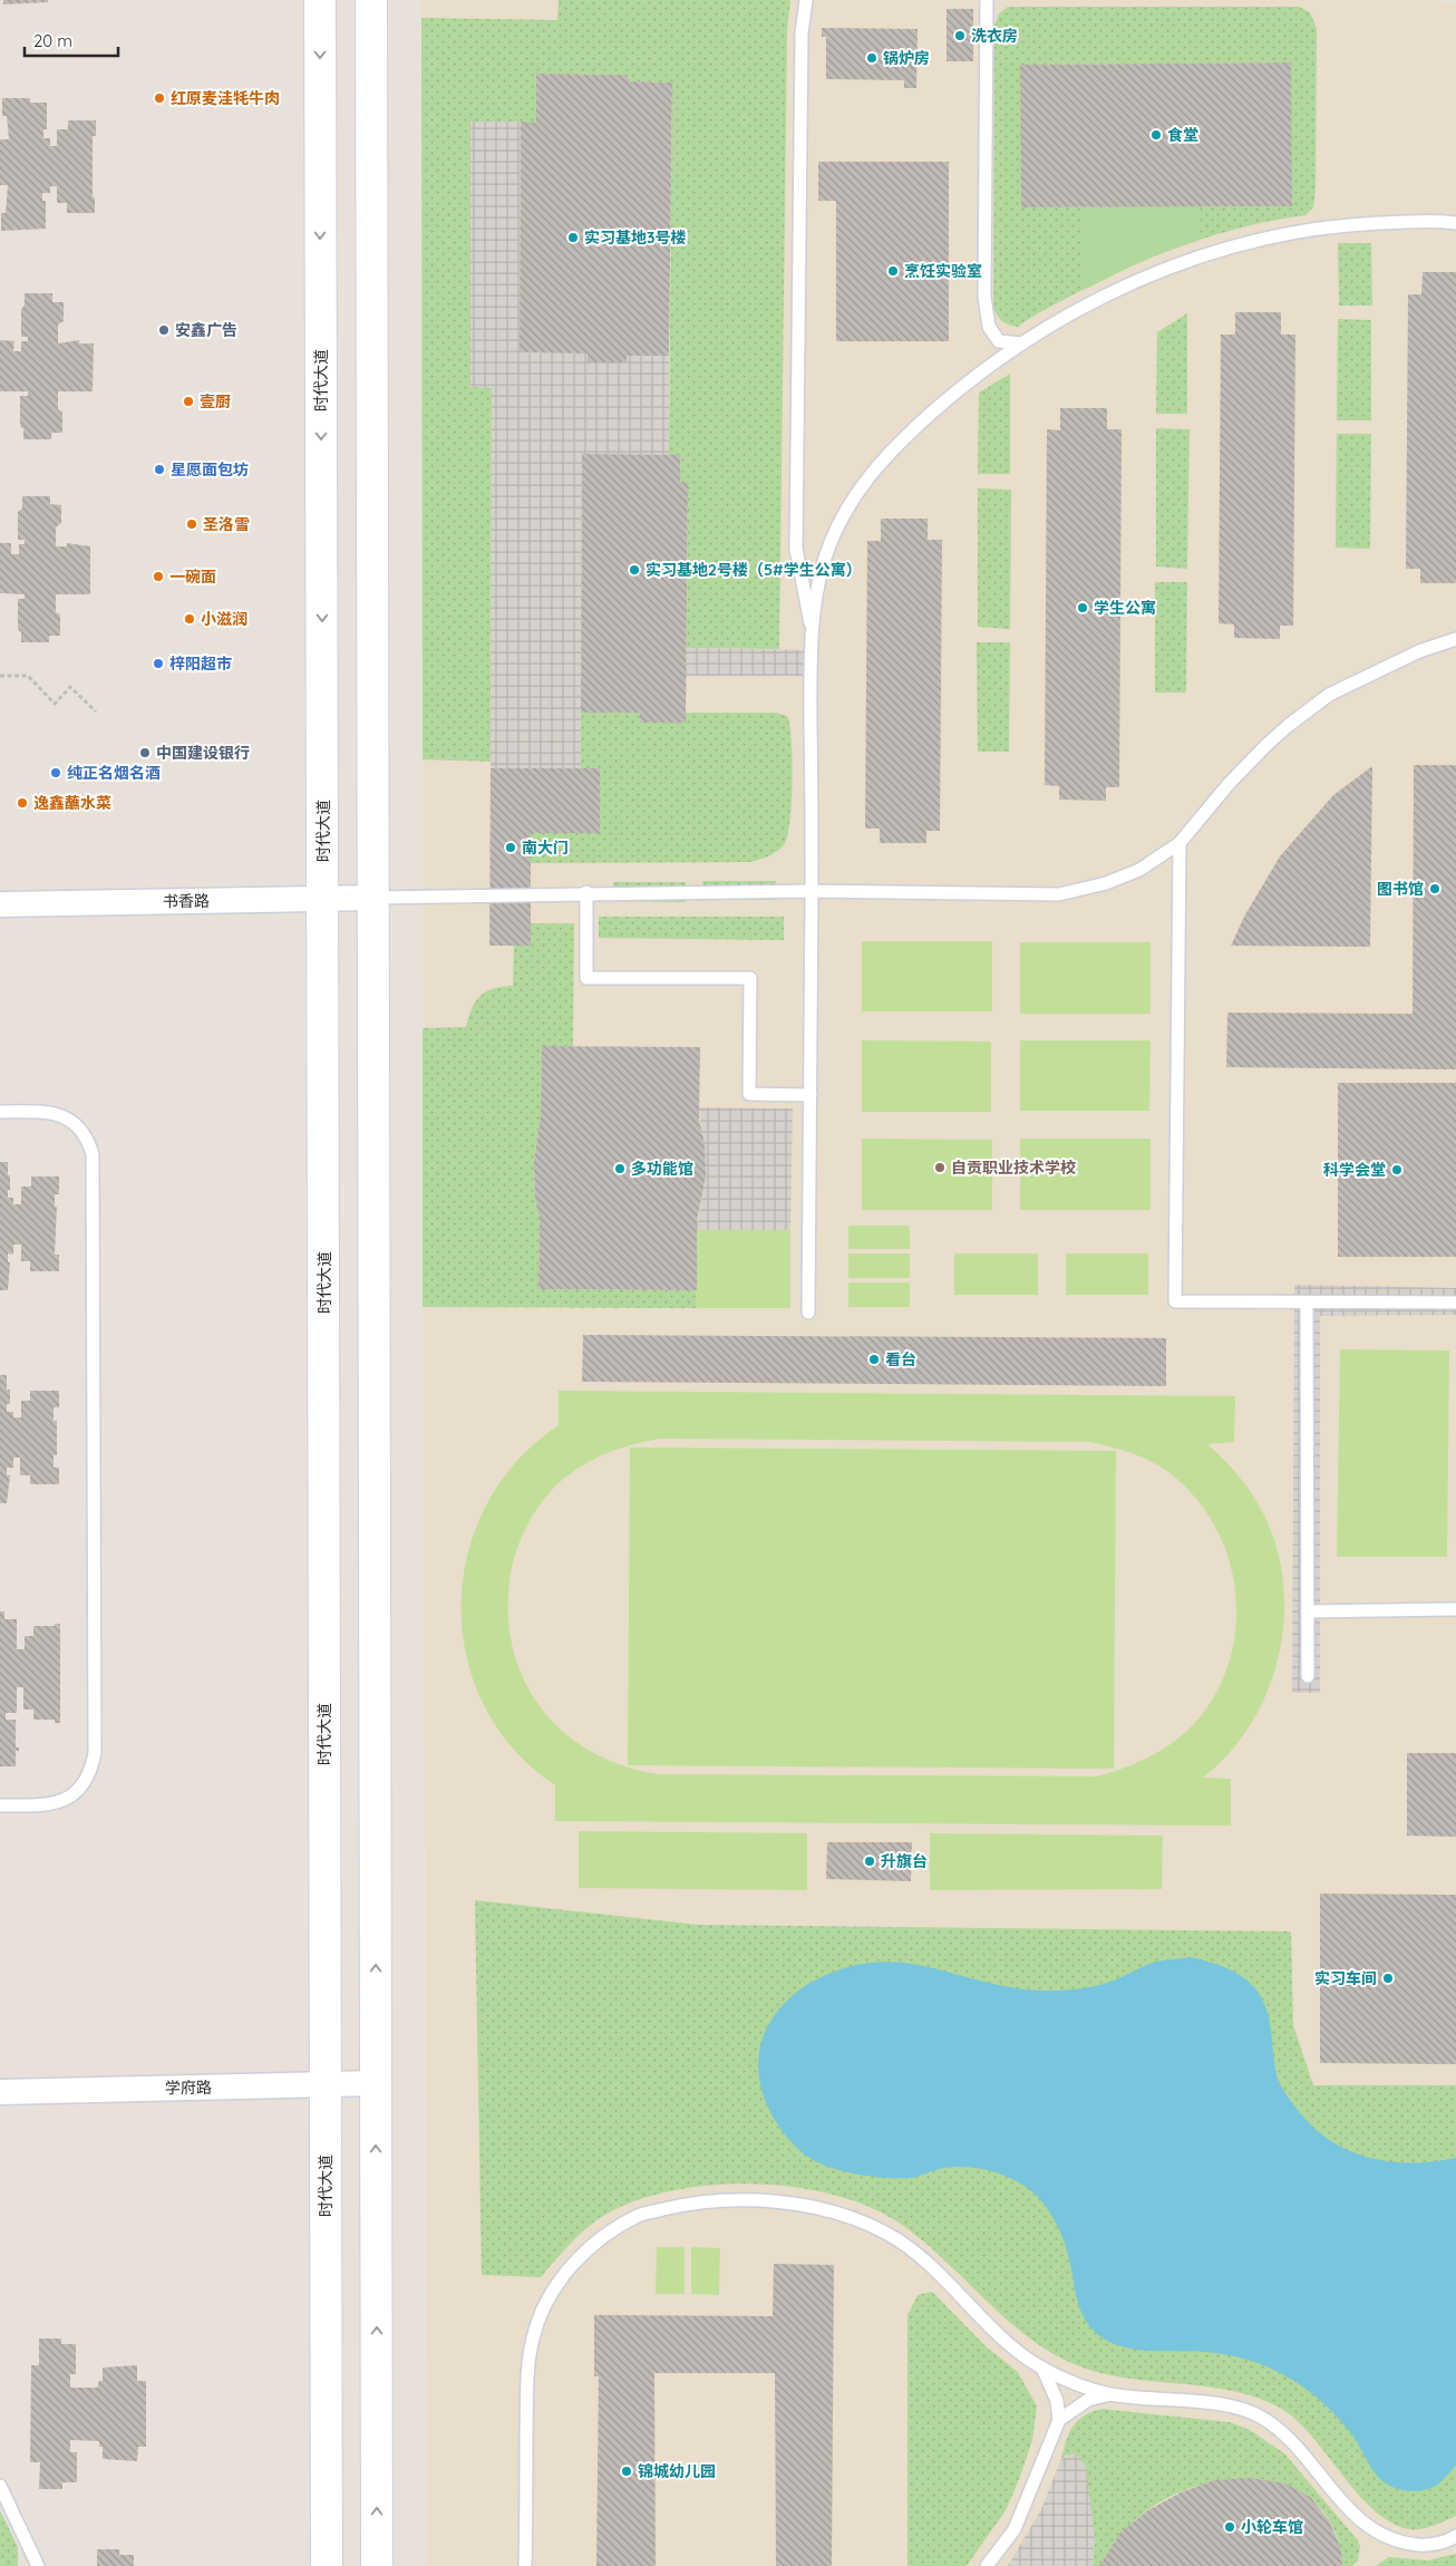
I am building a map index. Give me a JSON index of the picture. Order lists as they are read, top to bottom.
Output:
{
  "streets": {
    "main road": ["时代大道"],
    "street": ["书香路", "学府路"]
  },
  "crossings": [
    ["时代大道", "书香路"],
    ["时代大道", "学府路"]
  ],
  "places": [
    "洗衣房",
    "锅炉房",
    "红原麦洼牦牛肉",
    "食堂",
    "实习基地3号楼",
    "烹饪实验室",
    "安鑫广告",
    "壹厨",
    "星愿面包坊",
    "圣洛雪",
    "实习基地2号楼（5#学生公寓）",
    "一碗面",
    "学生公寓",
    "小滋润",
    "梓阳超市",
    "中国建设银行",
    "纯正名烟名酒",
    "逸鑫蘸水菜",
    "南大门",
    "图书馆",
    "自贡职业技术学校",
    "多功能馆",
    "科学会堂",
    "看台",
    "升旗台",
    "实习车间",
    "锦城幼儿园",
    "小轮车馆"
  ],
  "scale_bar": "20 m"
}
